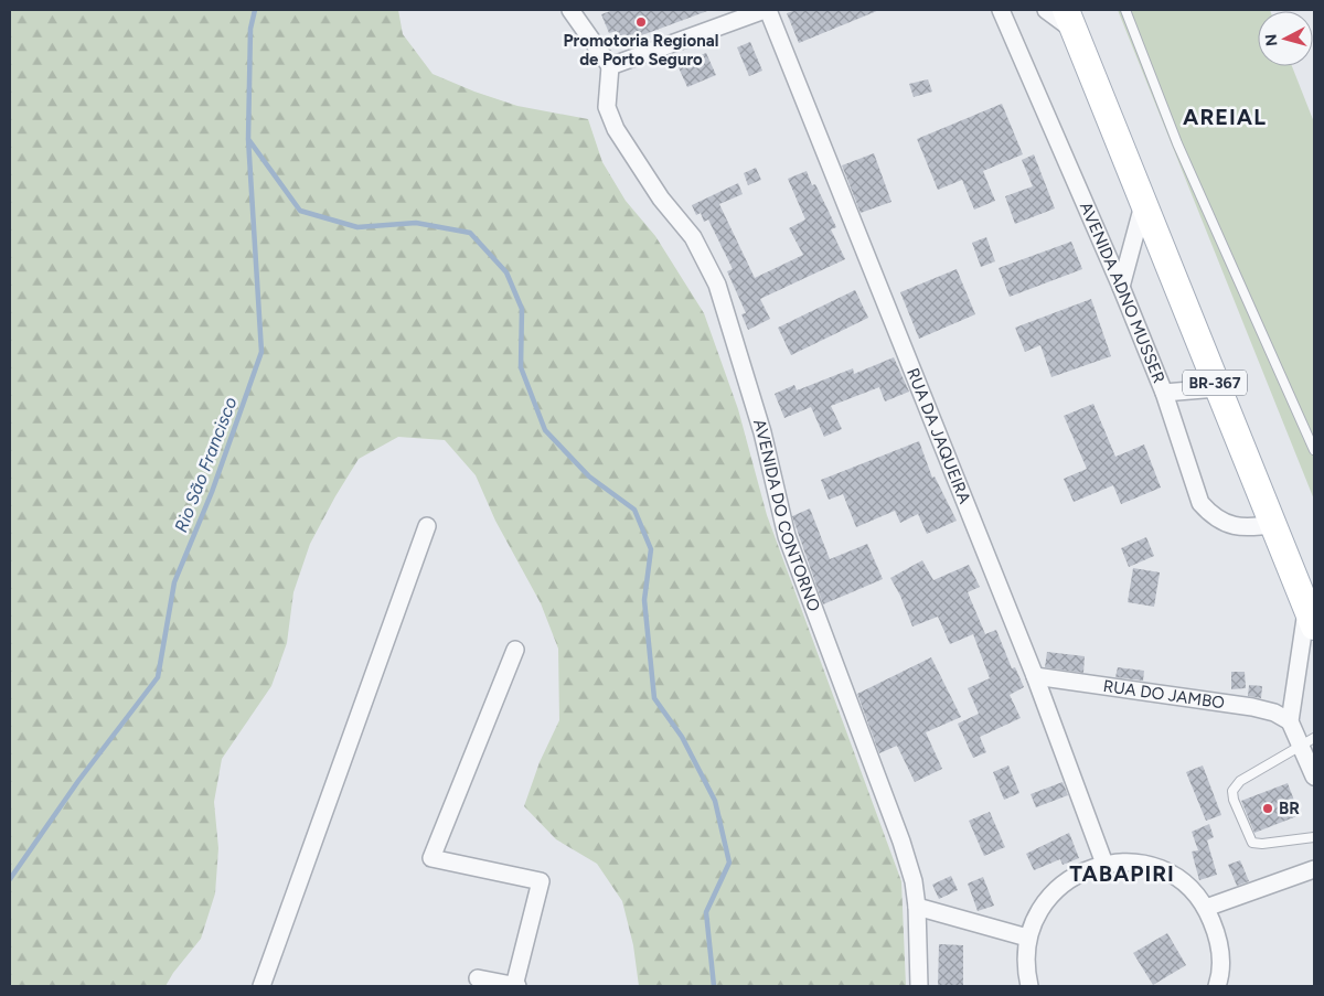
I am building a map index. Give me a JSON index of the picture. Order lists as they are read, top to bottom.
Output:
{
  "streets": {
    "main road": ["BR-367"],
    "street": [
      "AVENIDA ADNO MUSSER",
      "RUA DA JAQUEIRA",
      "AVENIDA DO CONTORNO",
      "RUA DO JAMBO"
    ]
  },
  "crossings": [
    ["AVENIDA ADNO MUSSER", "BR-367"],
    ["RUA DA JAQUEIRA", "RUA DO JAMBO"]
  ],
  "districts": ["AREIAL", "TABAPIRI"],
  "water": ["Rio São Francisco"],
  "places": ["Promotoria Regional de Porto Seguro", "BR"],
  "north": "left"
}
